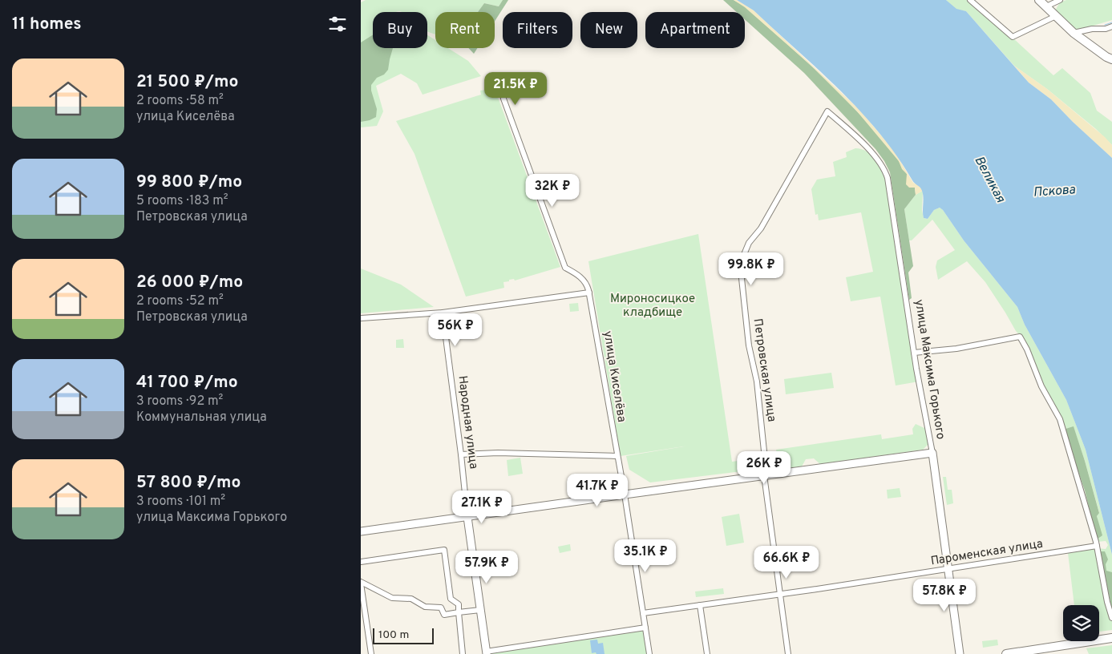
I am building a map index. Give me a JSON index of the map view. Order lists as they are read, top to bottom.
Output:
{
  "streets": {
    "main road": ["улица Максима Горького", "Народная улица"],
    "street": ["Петровская улица", "улица Киселёва", "Пароменская улица"]
  },
  "crossings": [
    ["улица Максима Горького", "Петровская улица"],
    ["улица Максима Горького", "Пароменская улица"],
    ["Петровская улица", "Пароменская улица"],
    ["улица Киселёва", "Пароменская улица"]
  ],
  "water": ["Великая", "Пскова"],
  "parks": ["Мироносицкое кладбище"],
  "scale_bar": "100 m",
  "page": {
    "heading": "11 homes",
    "chip": [
      "Buy",
      "Rent",
      "Filters",
      "New",
      "Apartment"
    ],
    "list": [
      {
        "name": "21 500 ₽/mo",
        "note": "2 rooms · 58 m² · улица Киселёва"
      },
      {
        "name": "99 800 ₽/mo",
        "note": "5 rooms · 183 m² · Петровская улица"
      },
      {
        "name": "26 000 ₽/mo",
        "note": "2 rooms · 52 m² · Петровская улица"
      },
      {
        "name": "41 700 ₽/mo",
        "note": "3 rooms · 92 m² · Коммунальная улица"
      },
      {
        "name": "57 800 ₽/mo",
        "note": "3 rooms · 101 m² · улица Максима Горького"
      }
    ],
    "price": [
      "21.5K ₽",
      "32K ₽",
      "99.8K ₽",
      "56K ₽",
      "26K ₽",
      "41.7K ₽",
      "27.1K ₽",
      "35.1K ₽",
      "66.6K ₽",
      "57.9K ₽",
      "57.8K ₽"
    ],
    "scale": "100 m"
  }
}
